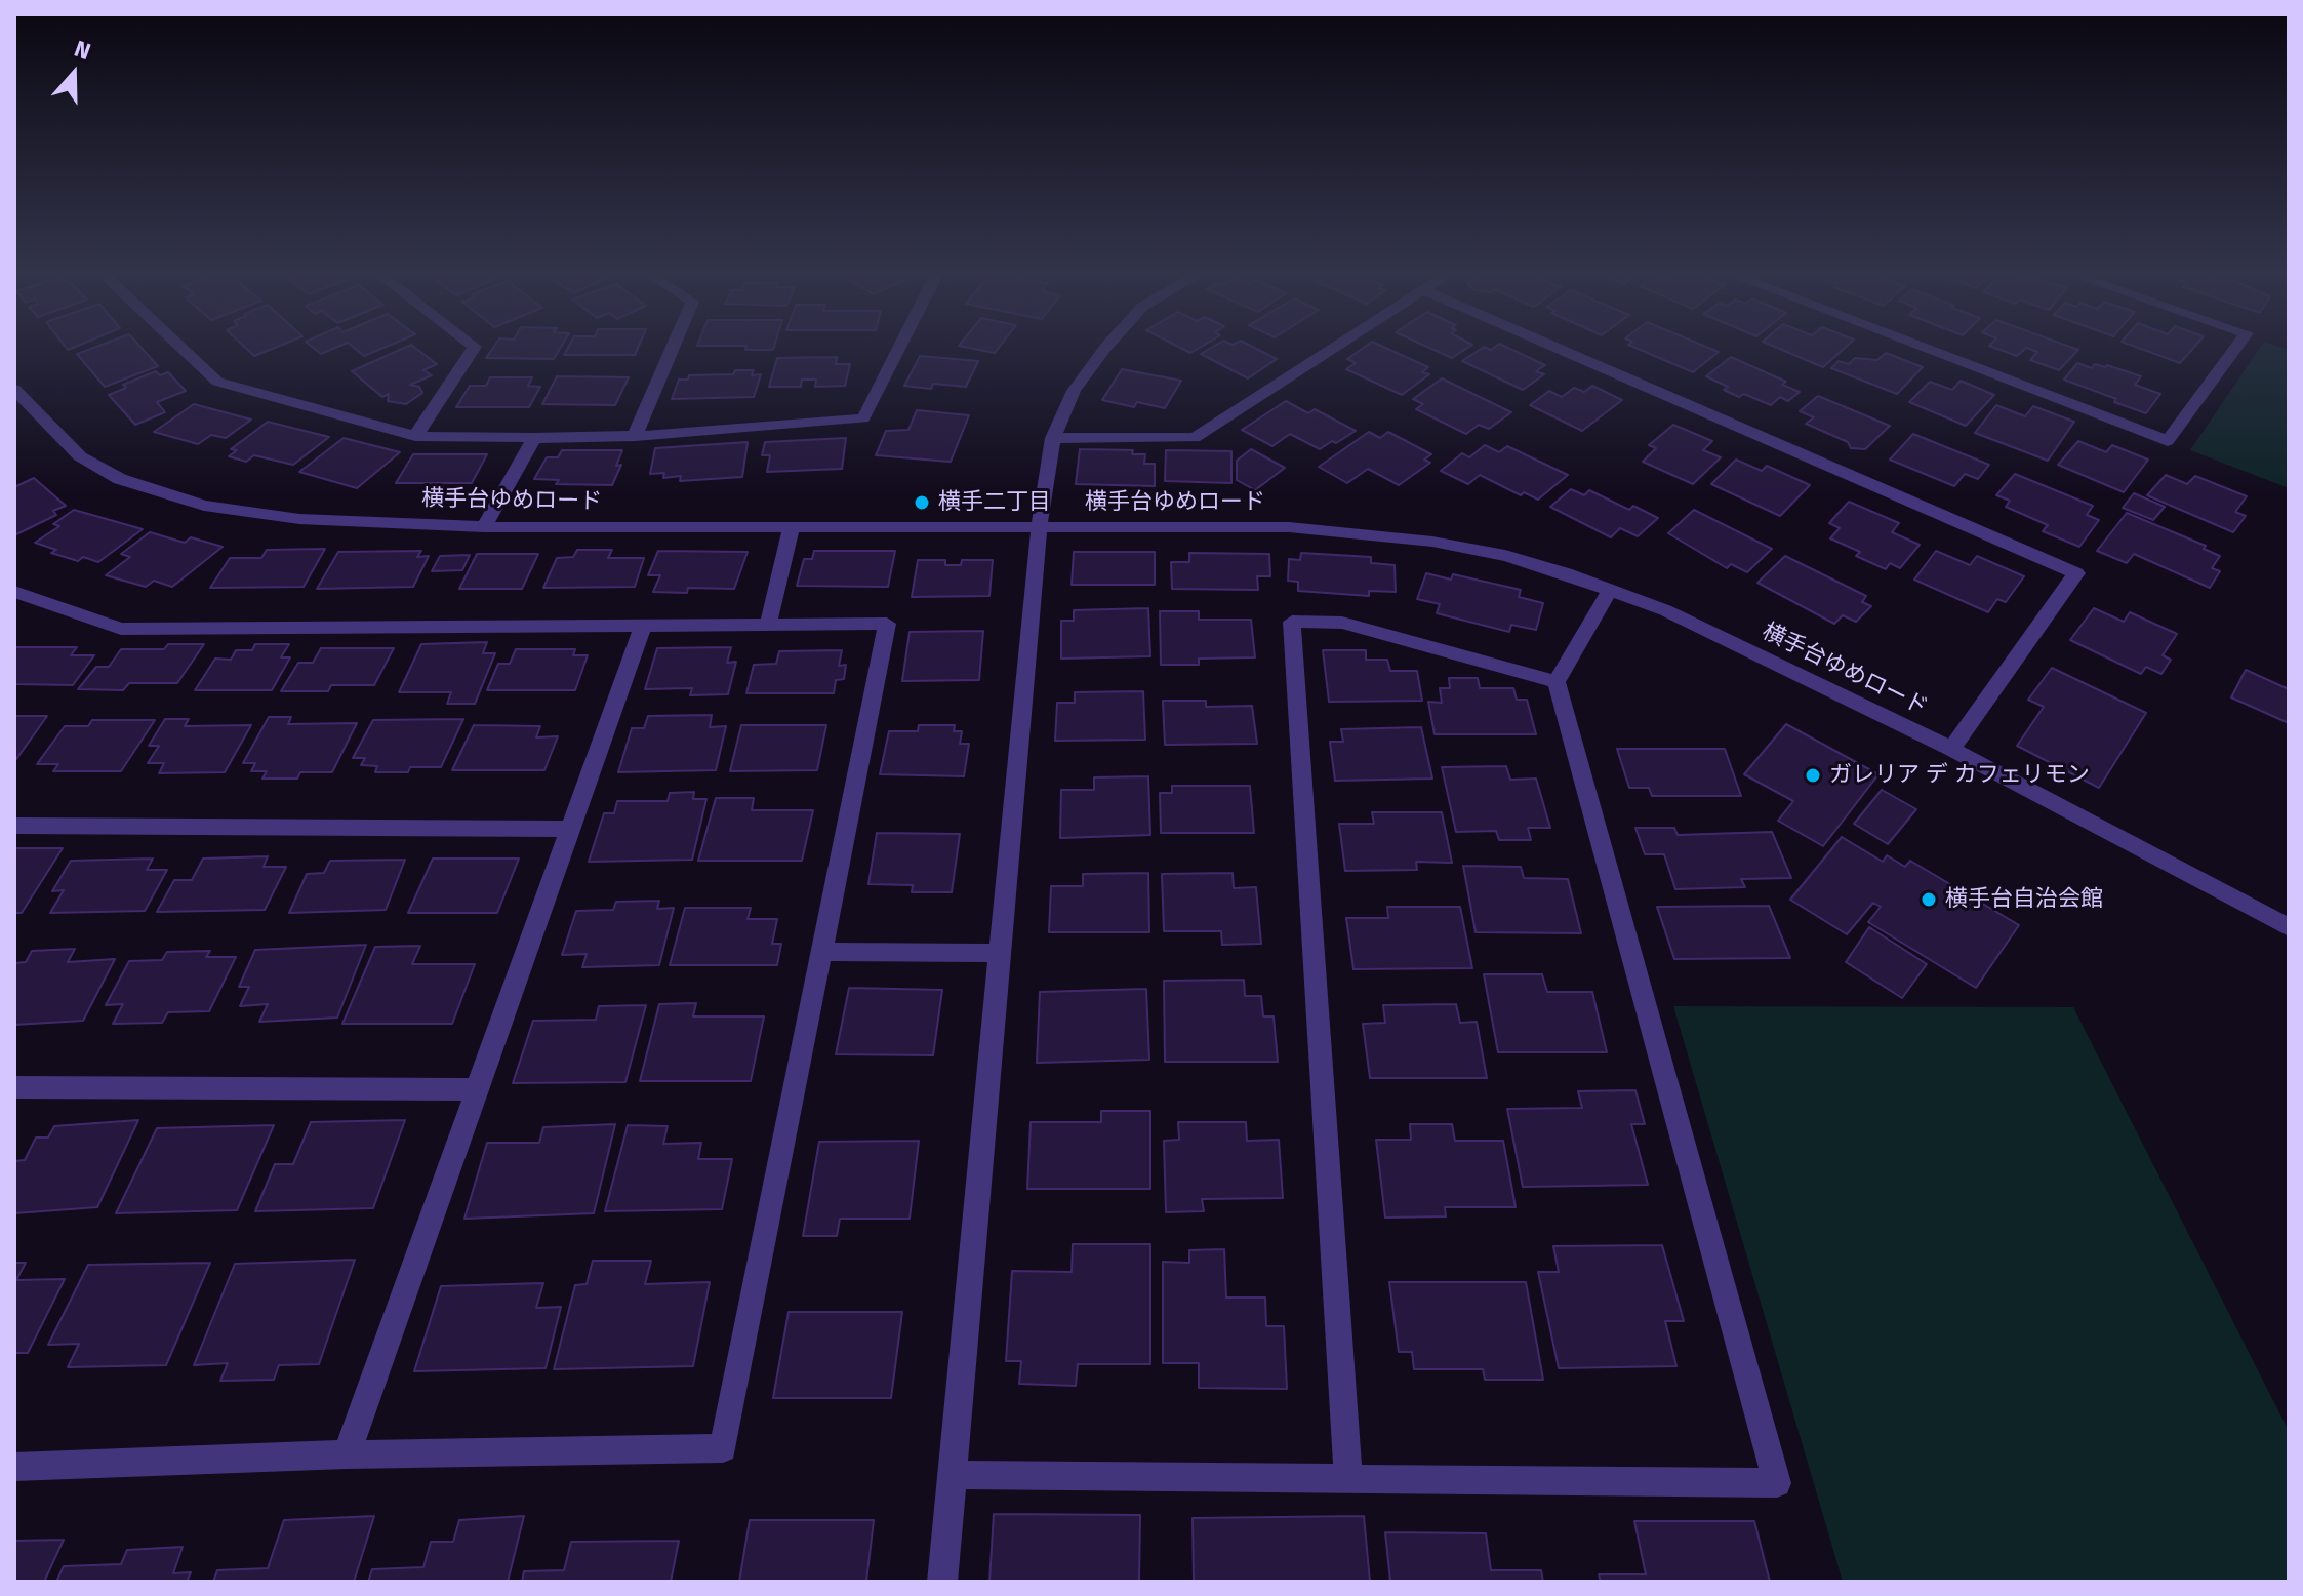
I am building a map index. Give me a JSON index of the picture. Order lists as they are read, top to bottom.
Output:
{
  "streets": {
    "street": ["横手台ゆめロード"]
  },
  "places": ["横手二丁目", "ガレリア デ カフェリモン", "横手台自治会館"],
  "north": "top"
}
